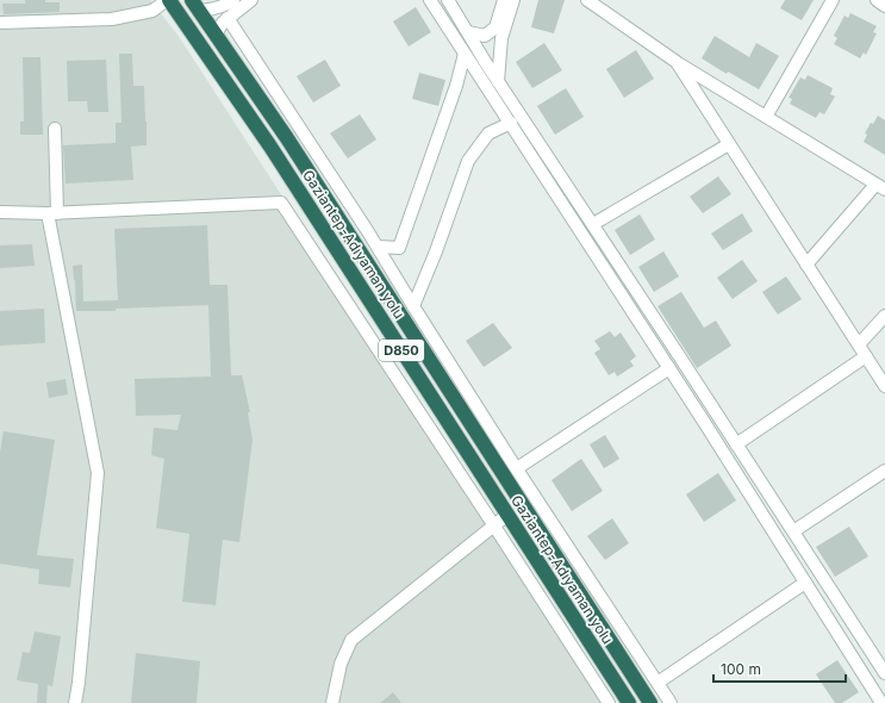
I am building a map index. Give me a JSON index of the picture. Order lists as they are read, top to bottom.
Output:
{
  "streets": {
    "highway": ["Gaziantep-Adıyaman yolu", "D850"]
  },
  "scale_bar": "100 m"
}
